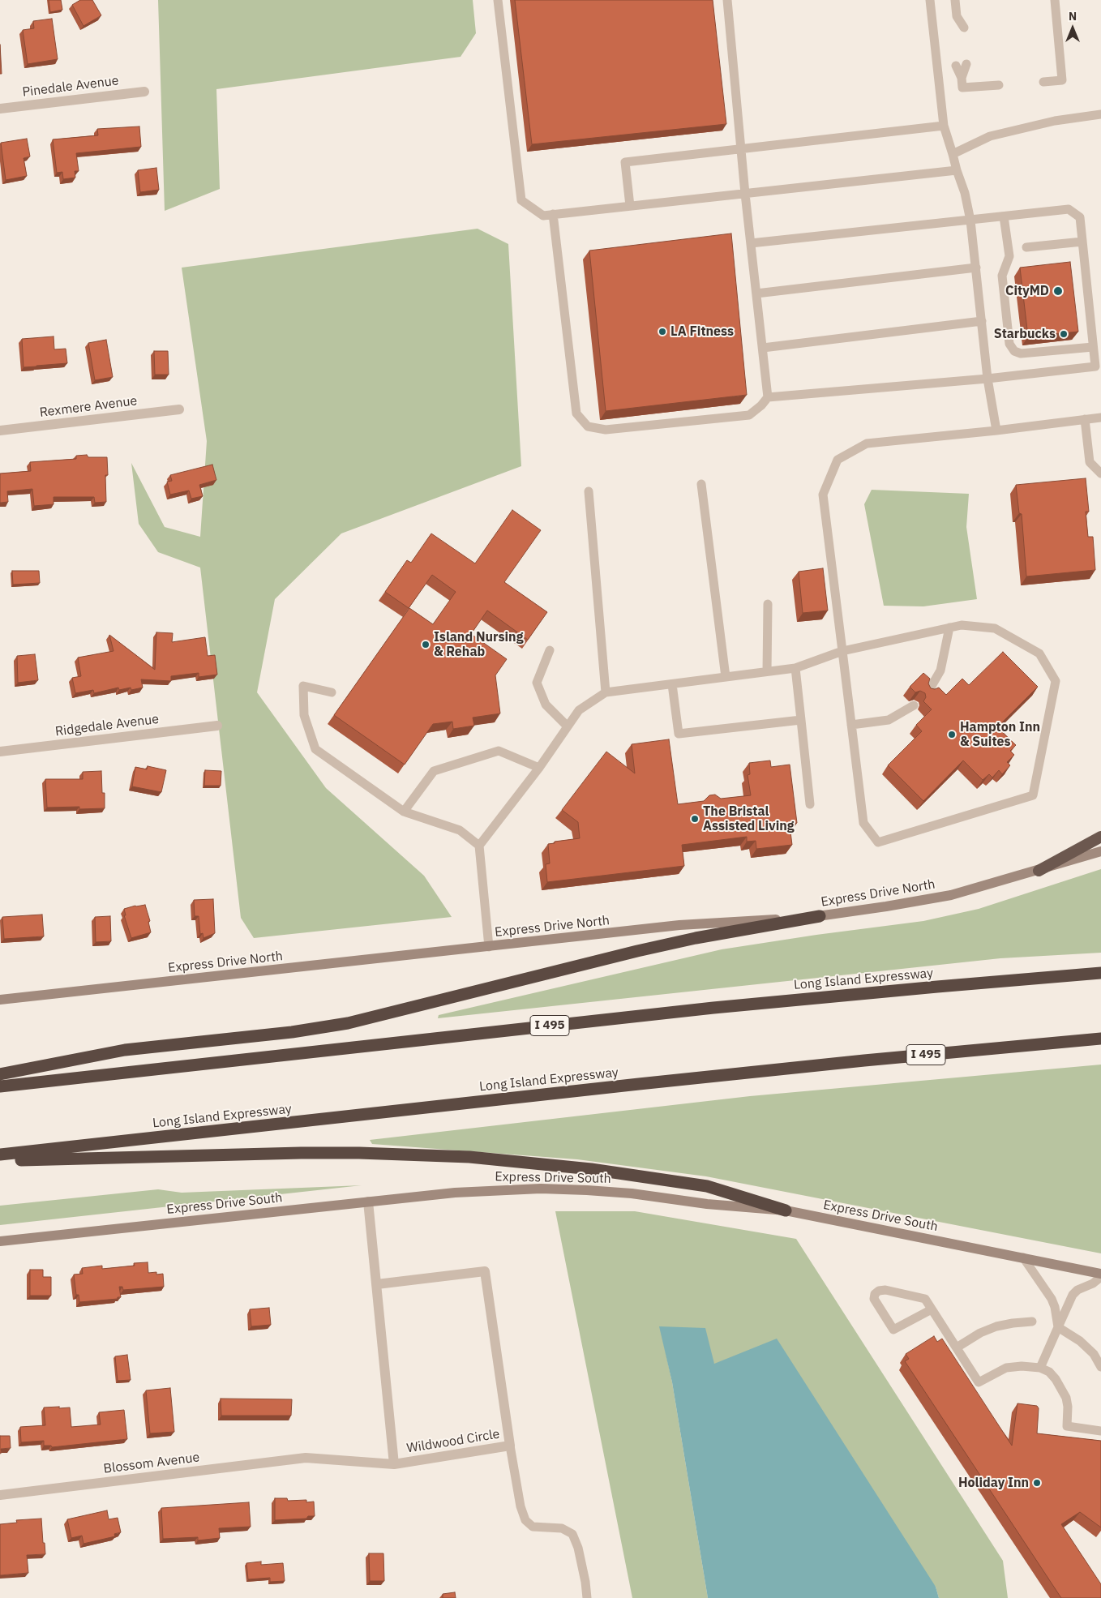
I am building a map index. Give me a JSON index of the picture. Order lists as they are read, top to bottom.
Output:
{
  "streets": {
    "highway": ["Long Island Expressway", "I 495"],
    "main road": ["Express Drive North", "Express Drive South"],
    "street": [
      "Pinedale Avenue",
      "Rexmere Avenue",
      "Ridgedale Avenue",
      "Wildwood Circle",
      "Blossom Avenue"
    ]
  },
  "crossings": [
    ["Express Drive South", "Wildwood Circle"],
    ["Wildwood Circle", "Blossom Avenue"]
  ],
  "places": [
    "CityMD",
    "LA Fitness",
    "Starbucks",
    "Island Nursing & Rehab",
    "Hampton Inn & Suites",
    "The Bristal Assisted Living",
    "Holiday Inn"
  ],
  "north": "top"
}
